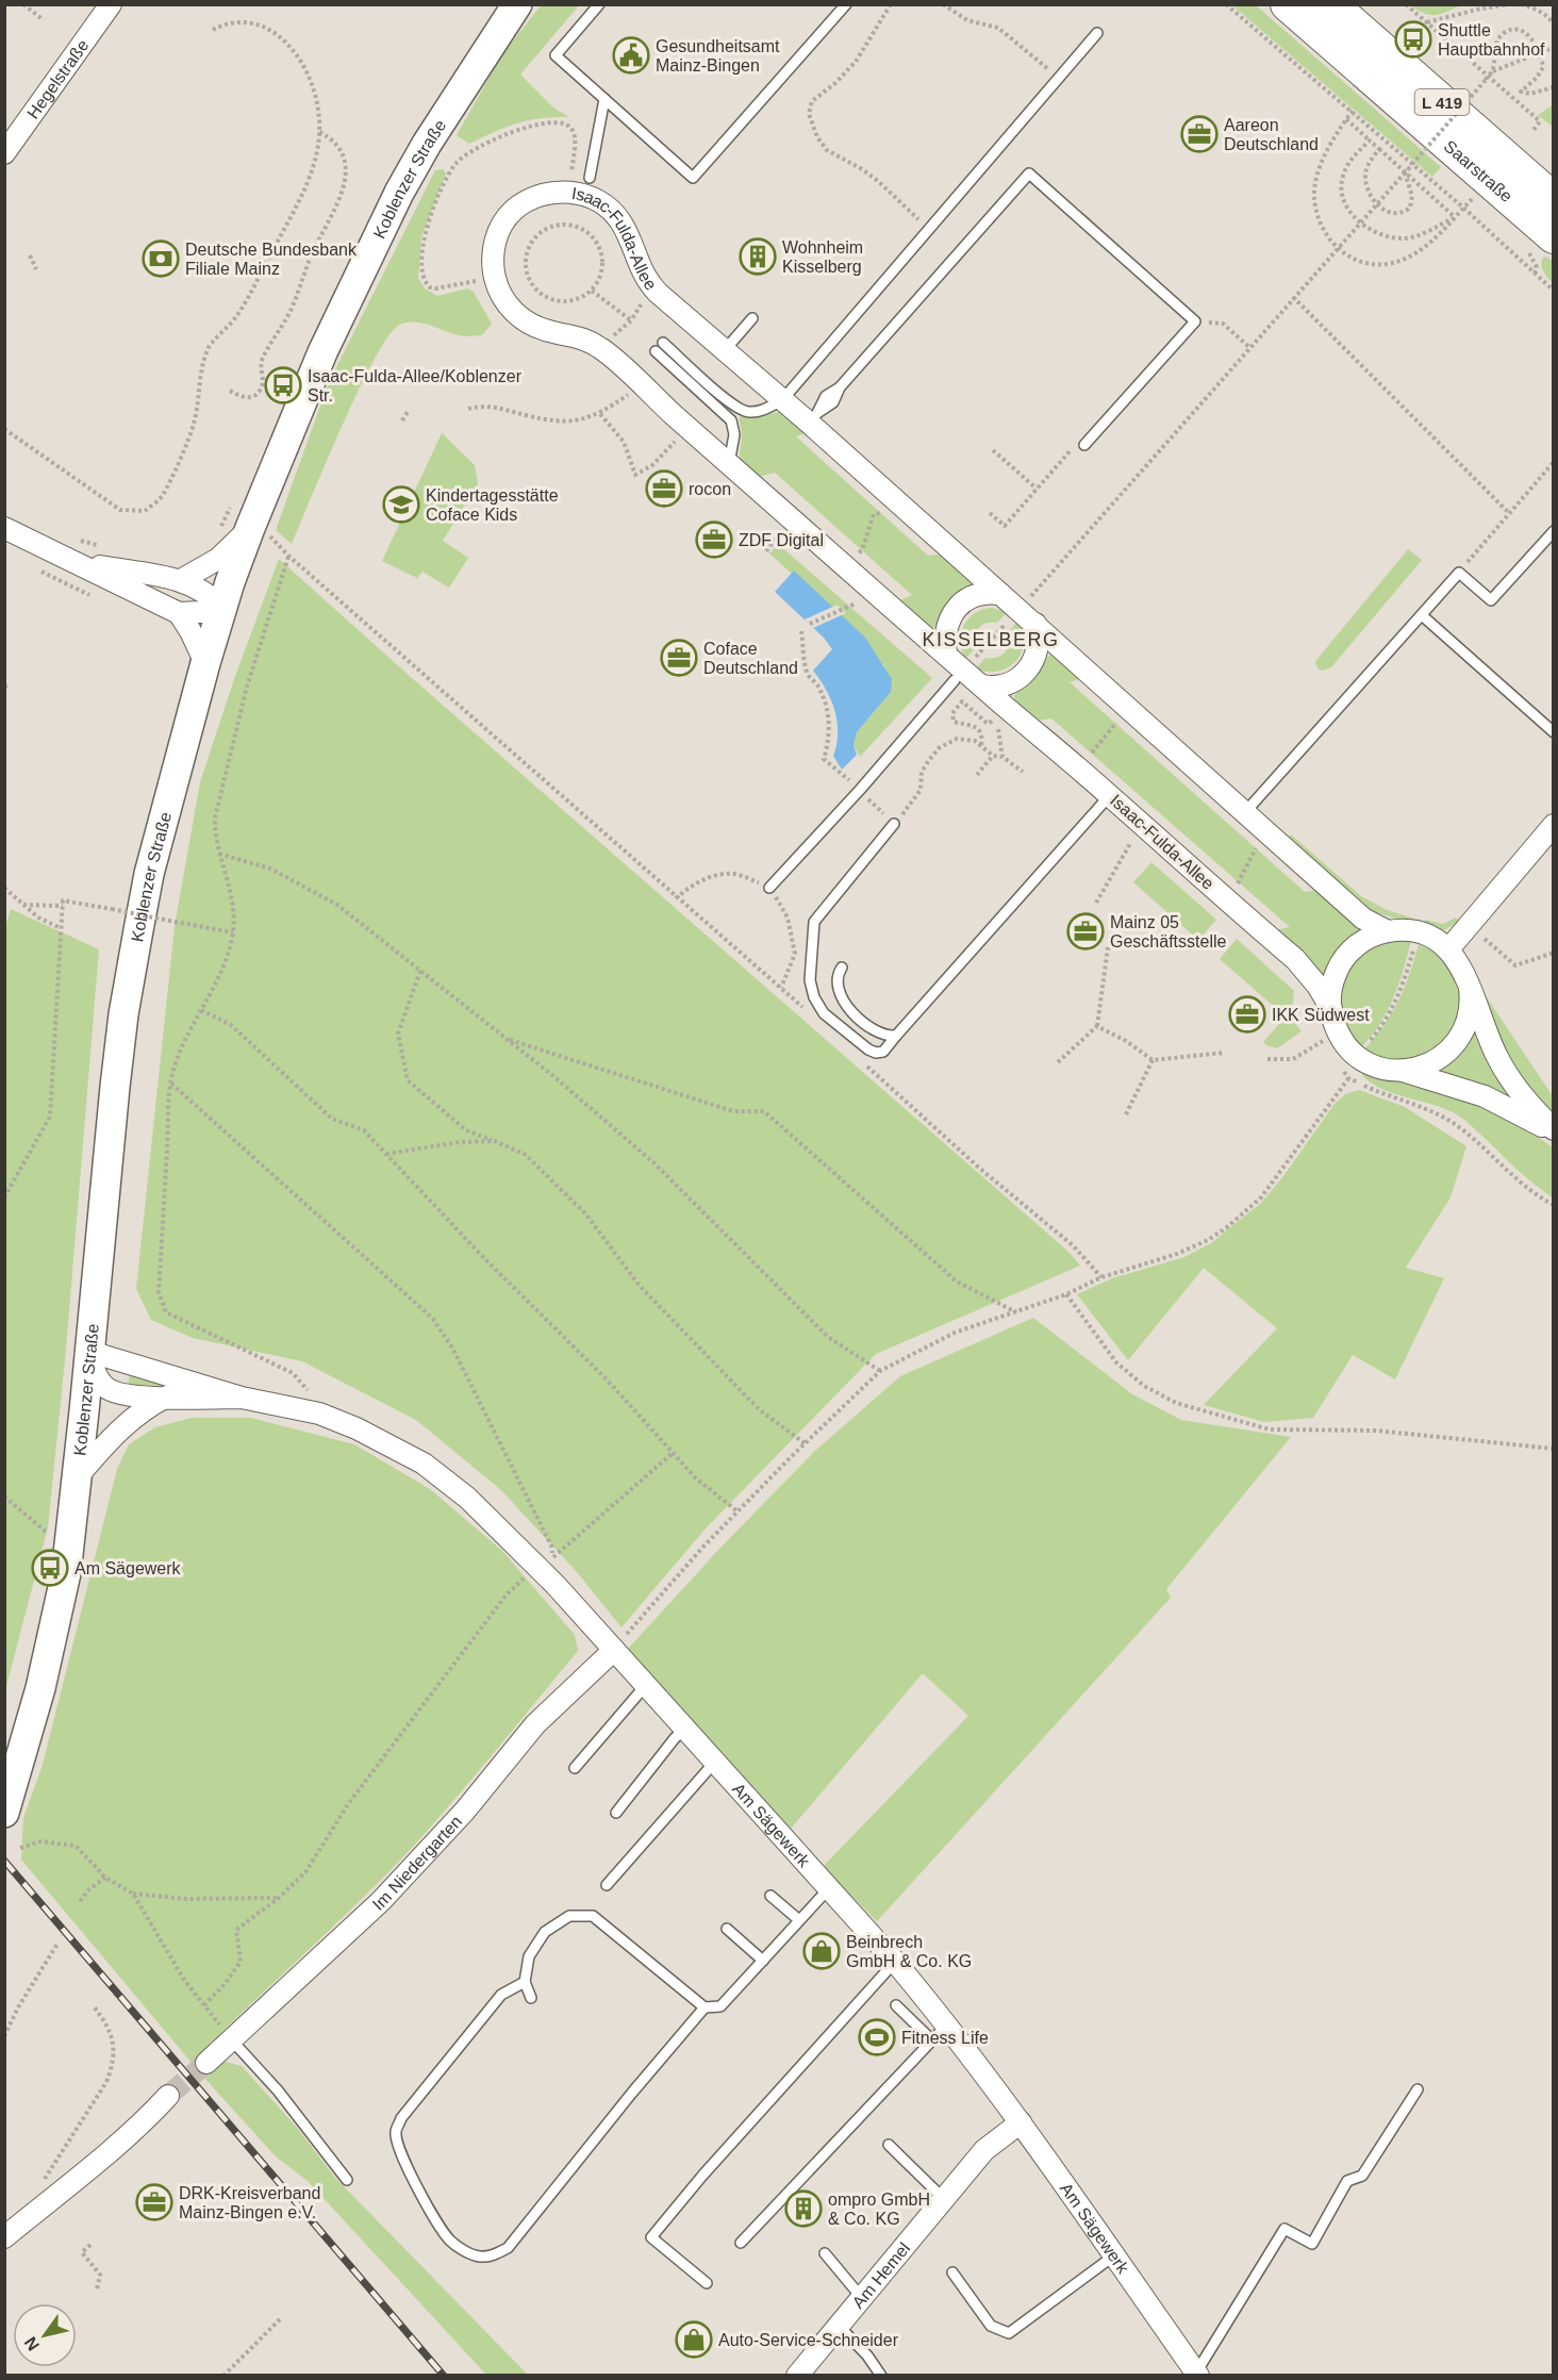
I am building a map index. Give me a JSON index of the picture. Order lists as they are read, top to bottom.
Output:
{
  "streets": {
    "highway": ["L 419", "Saarstraße"],
    "main road": ["Koblenzer Straße"],
    "street": [
      "Hegelstraße",
      "Isaac-Fulda-Allee",
      "Am Sägewerk",
      "Im Niedergarten",
      "Am Hemel"
    ]
  },
  "crossings": [
    ["Koblenzer Straße", "Am Sägewerk"],
    ["Am Sägewerk", "Im Niedergarten"],
    ["Am Sägewerk", "Am Hemel"]
  ],
  "districts": ["KISSELBERG"],
  "places": {
    "bus stop": ["Shuttle Hauptbahnhof", "Isaac-Fulda-Allee/Koblenzer Str.", "Am Sägewerk"],
    "public building": ["Gesundheitsamt Mainz-Bingen"],
    "office": [
      "Aareon Deutschland",
      "rocon",
      "ZDF Digital",
      "Coface Deutschland",
      "Mainz 05 Geschäftsstelle",
      "IKK Südwest",
      "DRK-Kreisverband Mainz-Bingen e.V."
    ],
    "building": ["Wohnheim Kisselberg", "ompro GmbH & Co. KG"],
    "bank": ["Deutsche Bundesbank Filiale Mainz"],
    "school or university": ["Kindertagesstätte Coface Kids"],
    "shop": ["Beinbrech GmbH & Co. KG", "Auto-Service-Schneider"],
    "sports": ["Fitness Life"]
  },
  "north": "bottom left"
}
